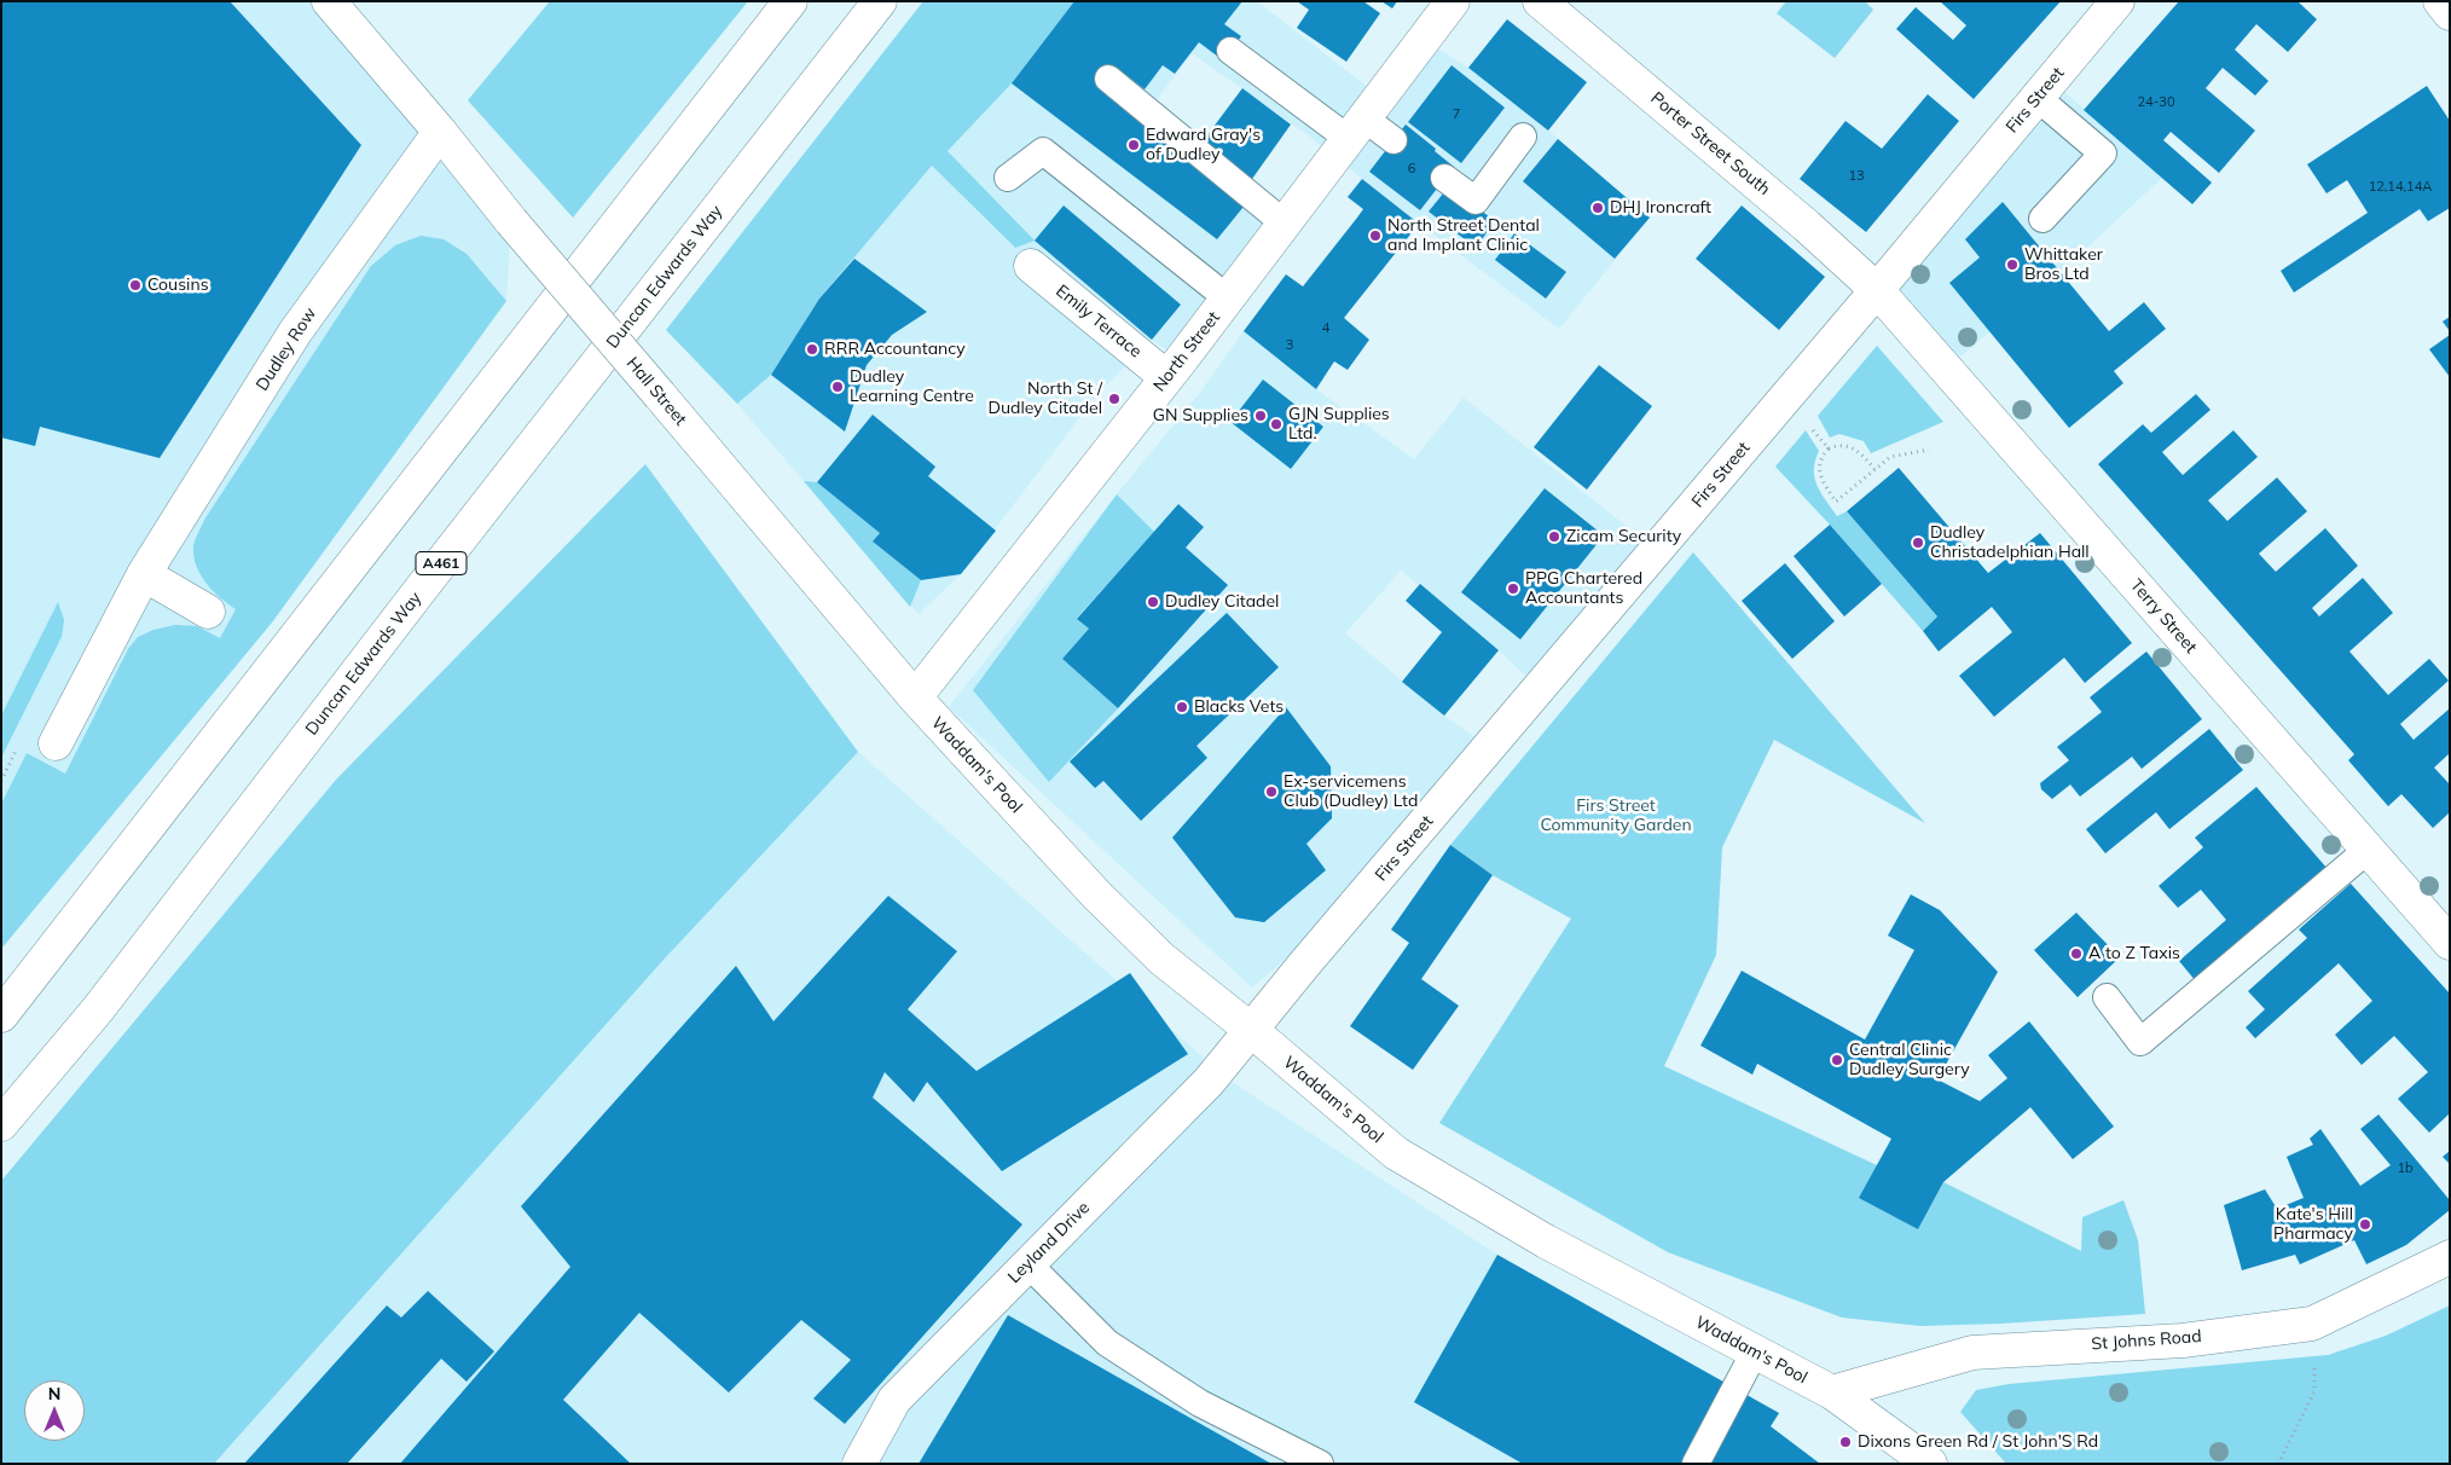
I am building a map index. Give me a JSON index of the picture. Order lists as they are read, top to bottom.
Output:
{
  "streets": {
    "main road": [
      "Firs Street",
      "Porter Street South",
      "Duncan Edwards Way",
      "Emily Terrace",
      "Dudley Row",
      "North Street",
      "Hall Street",
      "A461",
      "Terry Street",
      "Waddam's Pool",
      "Leyland Drive",
      "St Johns Road"
    ]
  },
  "crossings": [
    ["Firs Street", "Porter Street South"],
    ["Firs Street", "Terry Street"],
    ["Firs Street", "Waddam's Pool"],
    ["Firs Street", "Leyland Drive"],
    ["Porter Street South", "Terry Street"],
    ["Emily Terrace", "North Street"],
    ["Dudley Row", "Hall Street"],
    ["North Street", "Hall Street"],
    ["North Street", "Waddam's Pool"],
    ["Hall Street", "Waddam's Pool"],
    ["Waddam's Pool", "Leyland Drive"],
    ["Waddam's Pool", "St Johns Road"]
  ],
  "parks": ["Firs Street Community Garden"],
  "places": [
    "Edward Gray's of Dudley",
    "DHJ Ironcraft",
    "North Street Dental and Implant Clinic",
    "Whittaker Bros Ltd",
    "Cousins",
    "RRR Accountancy",
    "Dudley Learning Centre",
    "North St / Dudley Citadel",
    "GN Supplies",
    "GJN Supplies Ltd.",
    "Zicam Security",
    "Dudley Christadelphian Hall",
    "PPG Chartered Accountants",
    "Dudley Citadel",
    "Blacks Vets",
    "Ex-servicemens Club (Dudley) Ltd",
    "A to Z Taxis",
    "Central Clinic Dudley Surgery",
    "Kate's Hill Pharmacy",
    "Dixons Green Rd / St John'S Rd"
  ],
  "house_numbers": [
    "24-30",
    "7",
    "6",
    "13",
    "12,14,14A",
    "4",
    "3",
    "1b"
  ],
  "north": "top"
}
